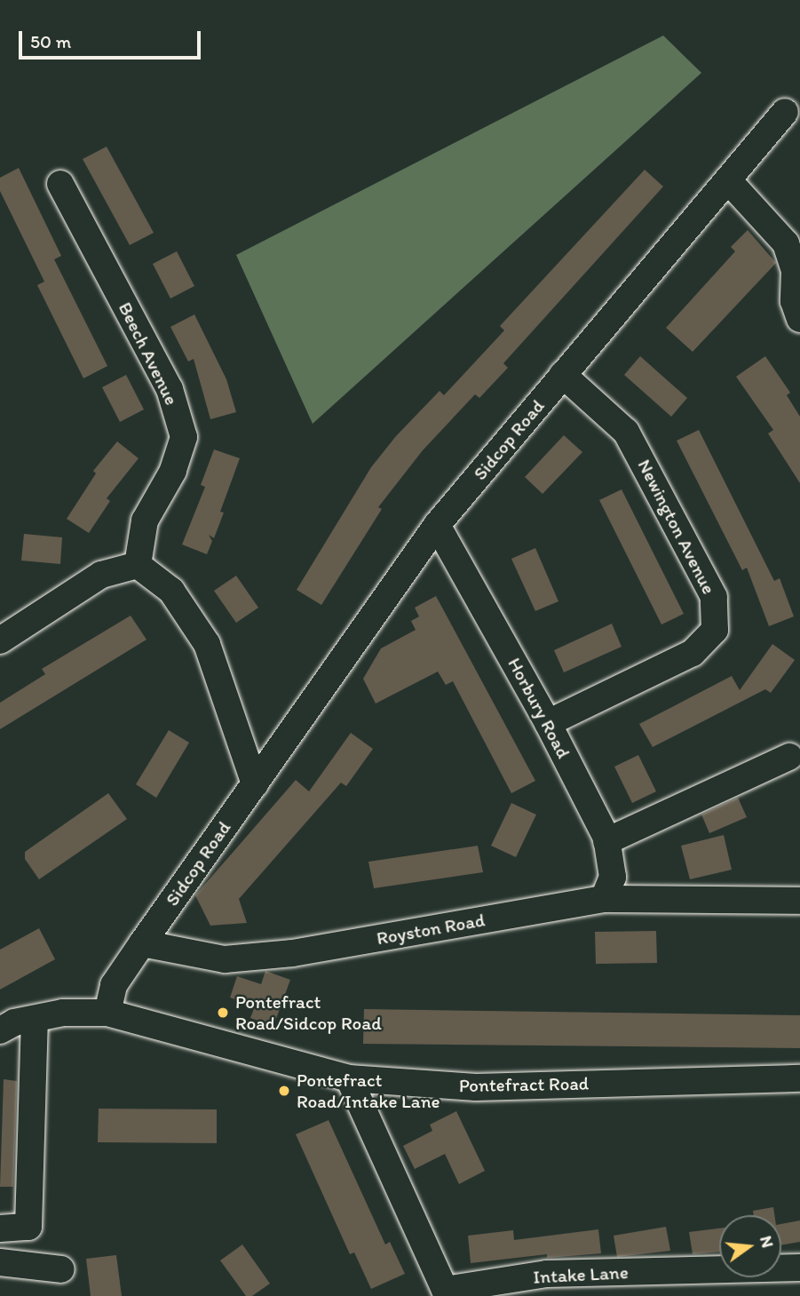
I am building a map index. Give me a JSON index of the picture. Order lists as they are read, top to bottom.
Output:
{
  "streets": {
    "street": [
      "Beech Avenue",
      "Sidcop Road",
      "Newington Avenue",
      "Horbury Road",
      "Royston Road",
      "Pontefract Road",
      "Intake Lane"
    ]
  },
  "crossings": [
    ["Sidcop Road", "Newington Avenue"],
    ["Sidcop Road", "Horbury Road"],
    ["Sidcop Road", "Royston Road"],
    ["Newington Avenue", "Horbury Road"],
    ["Horbury Road", "Royston Road"],
    ["Pontefract Road", "Intake Lane"]
  ],
  "places": ["Pontefract Road/Sidcop Road", "Pontefract Road/Intake Lane"],
  "scale_bar": "50 m",
  "north": "right"
}
